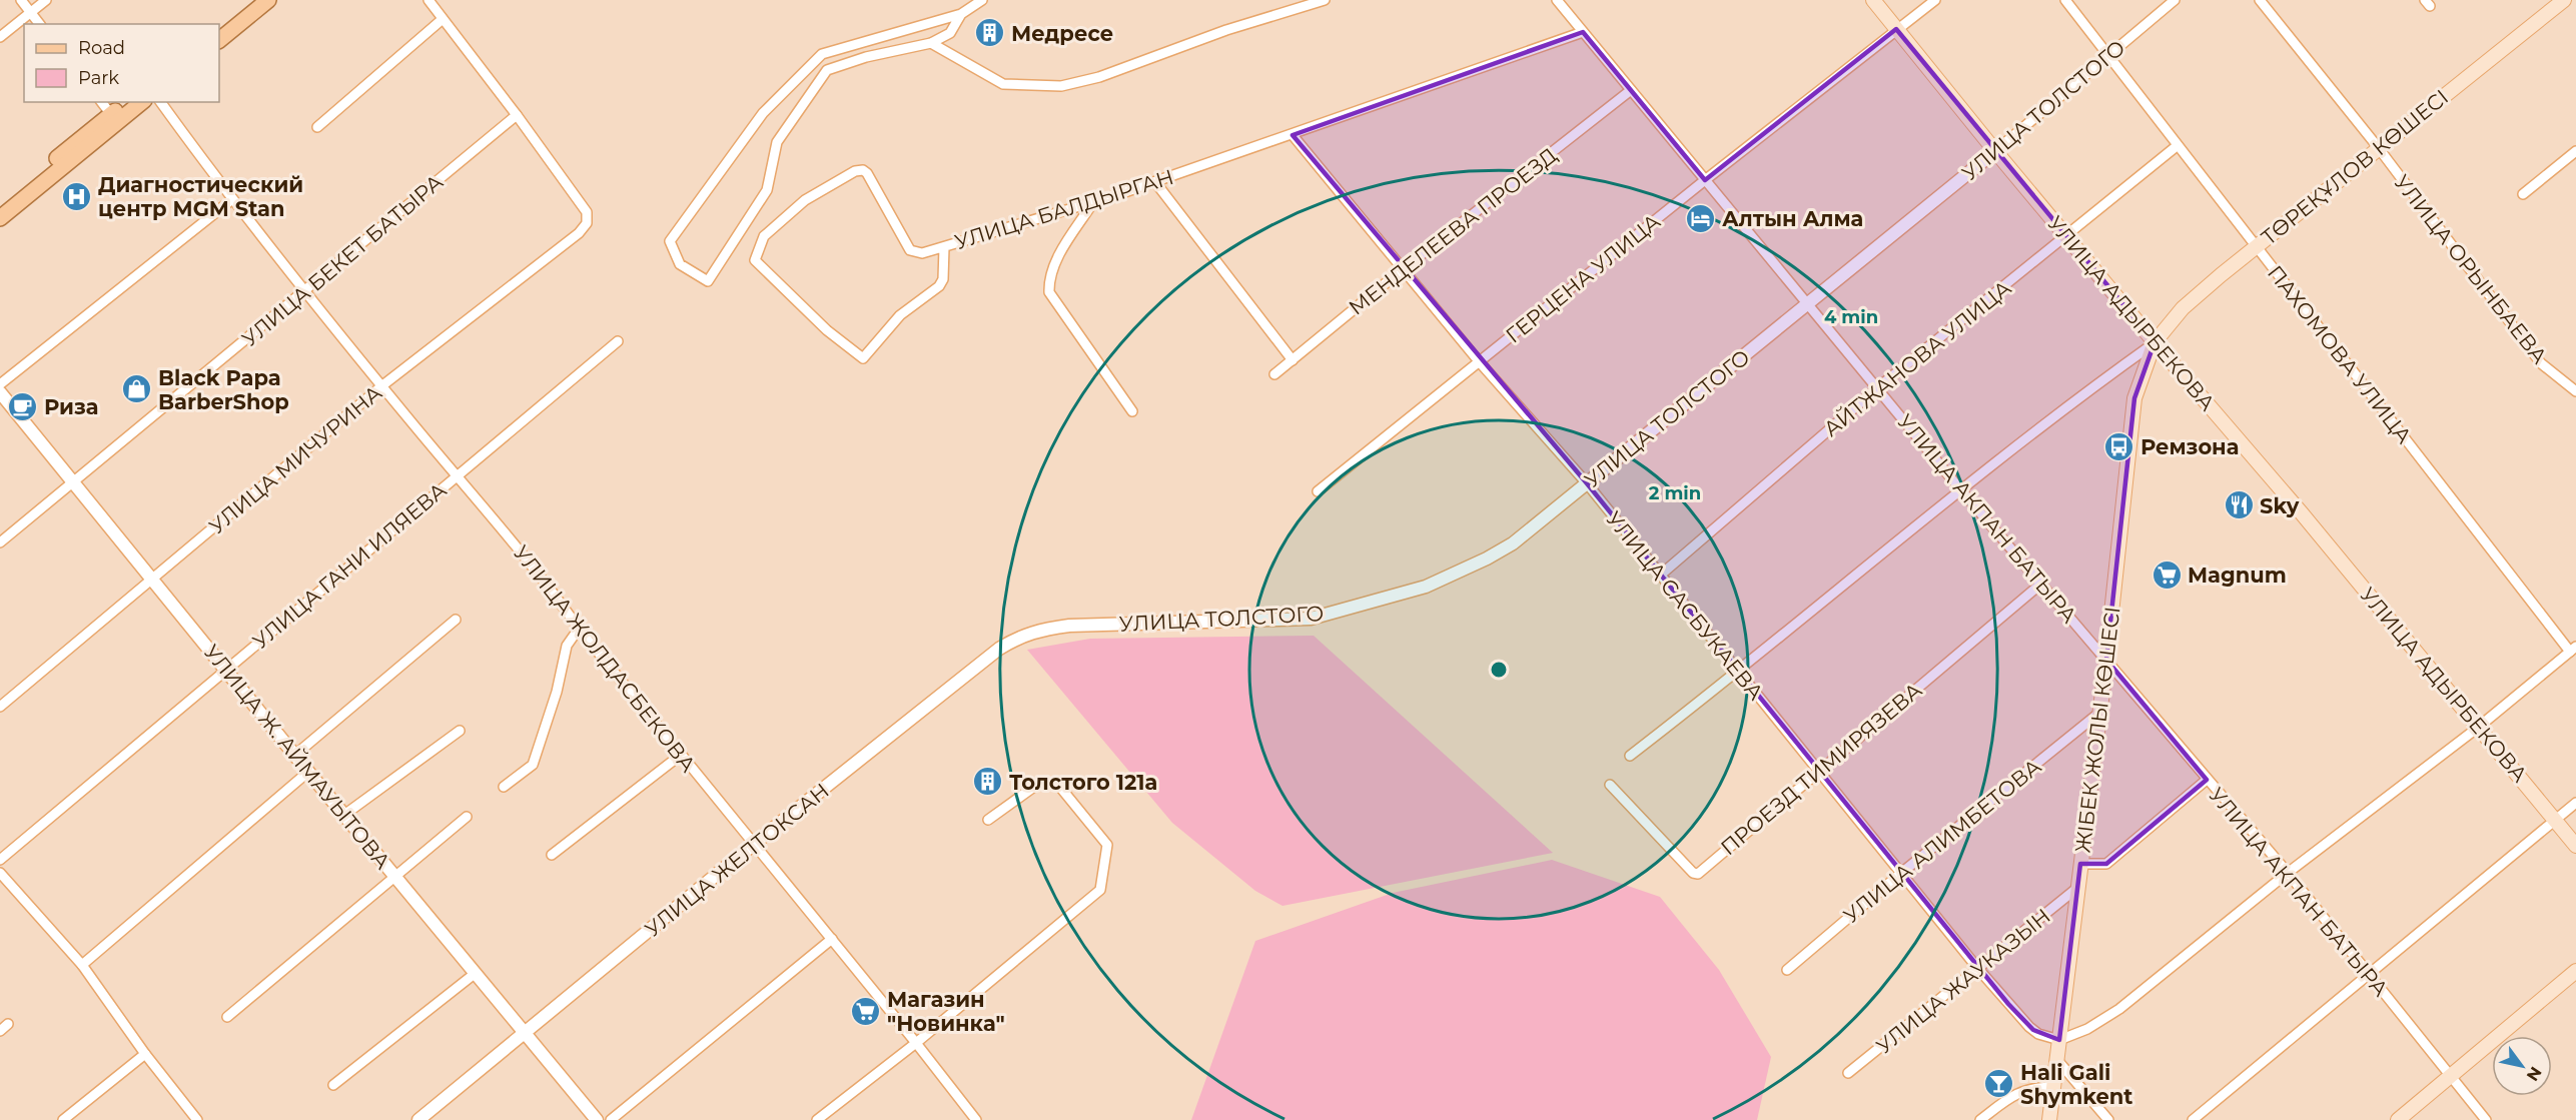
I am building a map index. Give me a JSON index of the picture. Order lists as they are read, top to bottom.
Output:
{
  "streets": {
    "main road": ["ТӨРЕҚҰЛОВ КӨШЕСІ", "УЛИЦА АДЫРБЕКОВА", "ЖІБЕК ЖОЛЫ КӨШЕСІ"],
    "street": [
      "УЛИЦА ТОЛСТОГО",
      "УЛИЦА БАЛДЫРГАН",
      "МЕНДЕЛЕЕВА ПРОЕЗД",
      "УЛИЦА БЕКЕТ БАТЫРА",
      "УЛИЦА ОРЫНБАЕВА",
      "ГЕРЦЕНА УЛИЦА",
      "ПАХОМОВА УЛИЦА",
      "АЙТЖАНОВА УЛИЦА",
      "УЛИЦА МИЧУРИНА",
      "УЛИЦА АКПАН БАТЫРА",
      "УЛИЦА ГАНИ ИЛЯЕВА",
      "УЛИЦА САСБУКАЕВА",
      "УЛИЦА ЖОЛДАСБЕКОВА",
      "УЛИЦА Ж. АЙМАУЫТОВА",
      "ПРОЕЗД ТИМИРЯЗЕВА",
      "УЛИЦА АЛИМБЕТОВА",
      "УЛИЦА ЖЕЛТОКСАН",
      "УЛИЦА ЖАУКАЗЫН"
    ]
  },
  "crossings": [
    ["УЛИЦА ТОЛСТОГО", "УЛИЦА АДЫРБЕКОВА"],
    ["УЛИЦА ТОЛСТОГО", "ПАХОМОВА УЛИЦА"],
    ["УЛИЦА ТОЛСТОГО", "УЛИЦА АКПАН БАТЫРА"],
    ["УЛИЦА ТОЛСТОГО", "УЛИЦА САСБУКАЕВА"],
    ["УЛИЦА ТОЛСТОГО", "УЛИЦА ЖЕЛТОКСАН"],
    ["ТӨРЕҚҰЛОВ КӨШЕСІ", "УЛИЦА ОРЫНБАЕВА"],
    ["ТӨРЕҚҰЛОВ КӨШЕСІ", "УЛИЦА АДЫРБЕКОВА"],
    ["ТӨРЕҚҰЛОВ КӨШЕСІ", "ПАХОМОВА УЛИЦА"],
    ["ТӨРЕҚҰЛОВ КӨШЕСІ", "ЖІБЕК ЖОЛЫ КӨШЕСІ"],
    ["УЛИЦА БАЛДЫРГАН", "УЛИЦА АКПАН БАТЫРА"],
    ["УЛИЦА БАЛДЫРГАН", "УЛИЦА САСБУКАЕВА"],
    ["МЕНДЕЛЕЕВА ПРОЕЗД", "УЛИЦА АКПАН БАТЫРА"],
    ["МЕНДЕЛЕЕВА ПРОЕЗД", "УЛИЦА САСБУКАЕВА"],
    ["УЛИЦА БЕКЕТ БАТЫРА", "УЛИЦА МИЧУРИНА"],
    ["УЛИЦА БЕКЕТ БАТЫРА", "УЛИЦА ЖОЛДАСБЕКОВА"],
    ["УЛИЦА БЕКЕТ БАТЫРА", "УЛИЦА Ж. АЙМАУЫТОВА"],
    ["ГЕРЦЕНА УЛИЦА", "УЛИЦА АДЫРБЕКОВА"],
    ["ГЕРЦЕНА УЛИЦА", "УЛИЦА АКПАН БАТЫРА"],
    ["ГЕРЦЕНА УЛИЦА", "УЛИЦА САСБУКАЕВА"],
    ["УЛИЦА АДЫРБЕКОВА", "АЙТЖАНОВА УЛИЦА"],
    ["УЛИЦА АДЫРБЕКОВА", "ЖІБЕК ЖОЛЫ КӨШЕСІ"],
    ["ПАХОМОВА УЛИЦА", "АЙТЖАНОВА УЛИЦА"],
    ["АЙТЖАНОВА УЛИЦА", "УЛИЦА АКПАН БАТЫРА"],
    ["АЙТЖАНОВА УЛИЦА", "УЛИЦА САСБУКАЕВА"],
    ["УЛИЦА МИЧУРИНА", "УЛИЦА ЖОЛДАСБЕКОВА"],
    ["УЛИЦА МИЧУРИНА", "УЛИЦА Ж. АЙМАУЫТОВА"],
    ["УЛИЦА АКПАН БАТЫРА", "ЖІБЕК ЖОЛЫ КӨШЕСІ"],
    ["УЛИЦА АКПАН БАТЫРА", "ПРОЕЗД ТИМИРЯЗЕВА"],
    ["УЛИЦА ГАНИ ИЛЯЕВА", "УЛИЦА ЖОЛДАСБЕКОВА"],
    ["УЛИЦА ГАНИ ИЛЯЕВА", "УЛИЦА Ж. АЙМАУЫТОВА"],
    ["УЛИЦА САСБУКАЕВА", "ЖІБЕК ЖОЛЫ КӨШЕСІ"],
    ["УЛИЦА САСБУКАЕВА", "ПРОЕЗД ТИМИРЯЗЕВА"],
    ["УЛИЦА САСБУКАЕВА", "УЛИЦА АЛИМБЕТОВА"],
    ["УЛИЦА САСБУКАЕВА", "УЛИЦА ЖАУКАЗЫН"],
    ["УЛИЦА ЖОЛДАСБЕКОВА", "УЛИЦА ЖЕЛТОКСАН"],
    ["ЖІБЕК ЖОЛЫ КӨШЕСІ", "УЛИЦА АЛИМБЕТОВА"],
    ["ЖІБЕК ЖОЛЫ КӨШЕСІ", "УЛИЦА ЖАУКАЗЫН"],
    ["УЛИЦА Ж. АЙМАУЫТОВА", "УЛИЦА ЖЕЛТОКСАН"]
  ],
  "places": {
    "building": ["Медресе", "Толстого 121а"],
    "hospital": ["Диагностический центр MGM Stan"],
    "hotel": ["Алтын Алма"],
    "shop": ["Black Papa BarberShop"],
    "cafe": ["Риза"],
    "bus stop": ["Ремзона"],
    "restaurant": ["Sky"],
    "supermarket": ["Magnum", "Магазин \"Новинка\""],
    "bar": ["Hali Gali Shymkent"]
  },
  "legend": ["Road", "Park"],
  "north": "bottom right",
  "rings": ["4 min", "2 min"]
}
